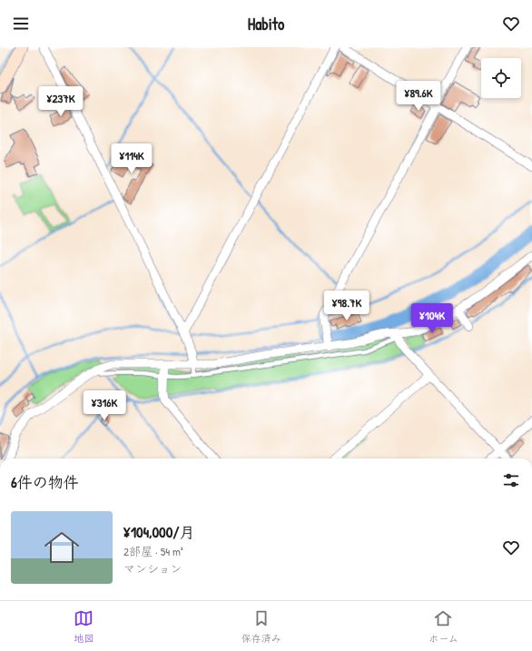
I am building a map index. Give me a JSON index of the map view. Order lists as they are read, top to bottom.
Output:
{
  "page": {
    "header": "Habito",
    "price": [
      "¥89.6K",
      "¥237K",
      "¥114K",
      "¥98.7K",
      "¥104K",
      "¥316K"
    ],
    "heading": "6件の物件",
    "list": [
      {
        "name": "¥104,000/月",
        "note": "2部屋 · 54 m² · マンション"
      }
    ],
    "tabs": ["地図", "保存済み", "ホーム"]
  }
}
